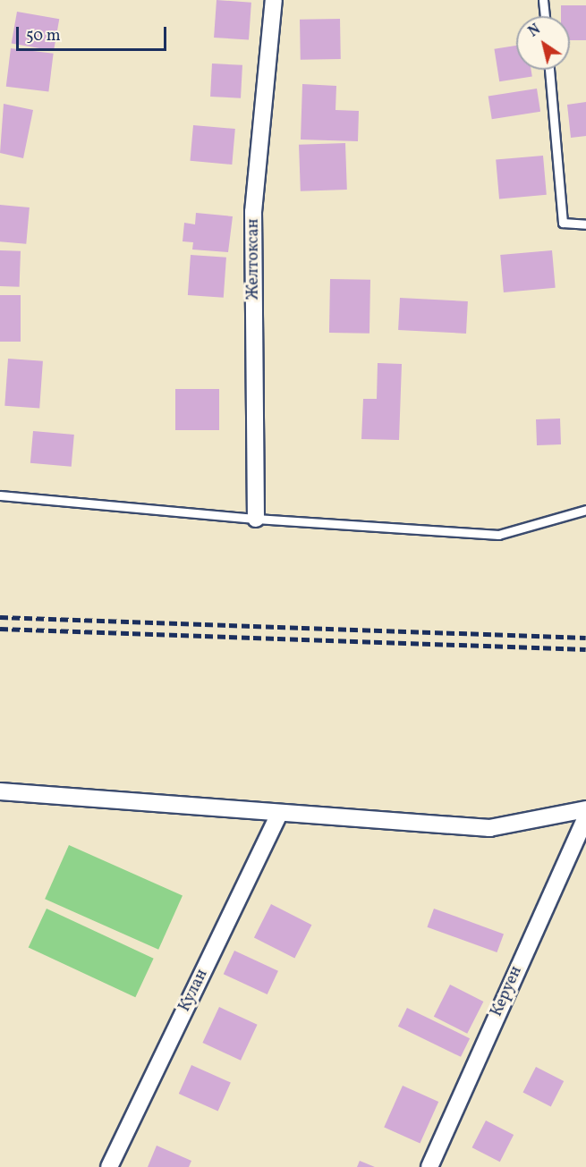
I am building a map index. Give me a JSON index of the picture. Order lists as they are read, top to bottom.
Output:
{
  "streets": {
    "street": ["Желтоксан", "Кулан", "Керуен"]
  },
  "scale_bar": "50 m",
  "north": "top left"
}
